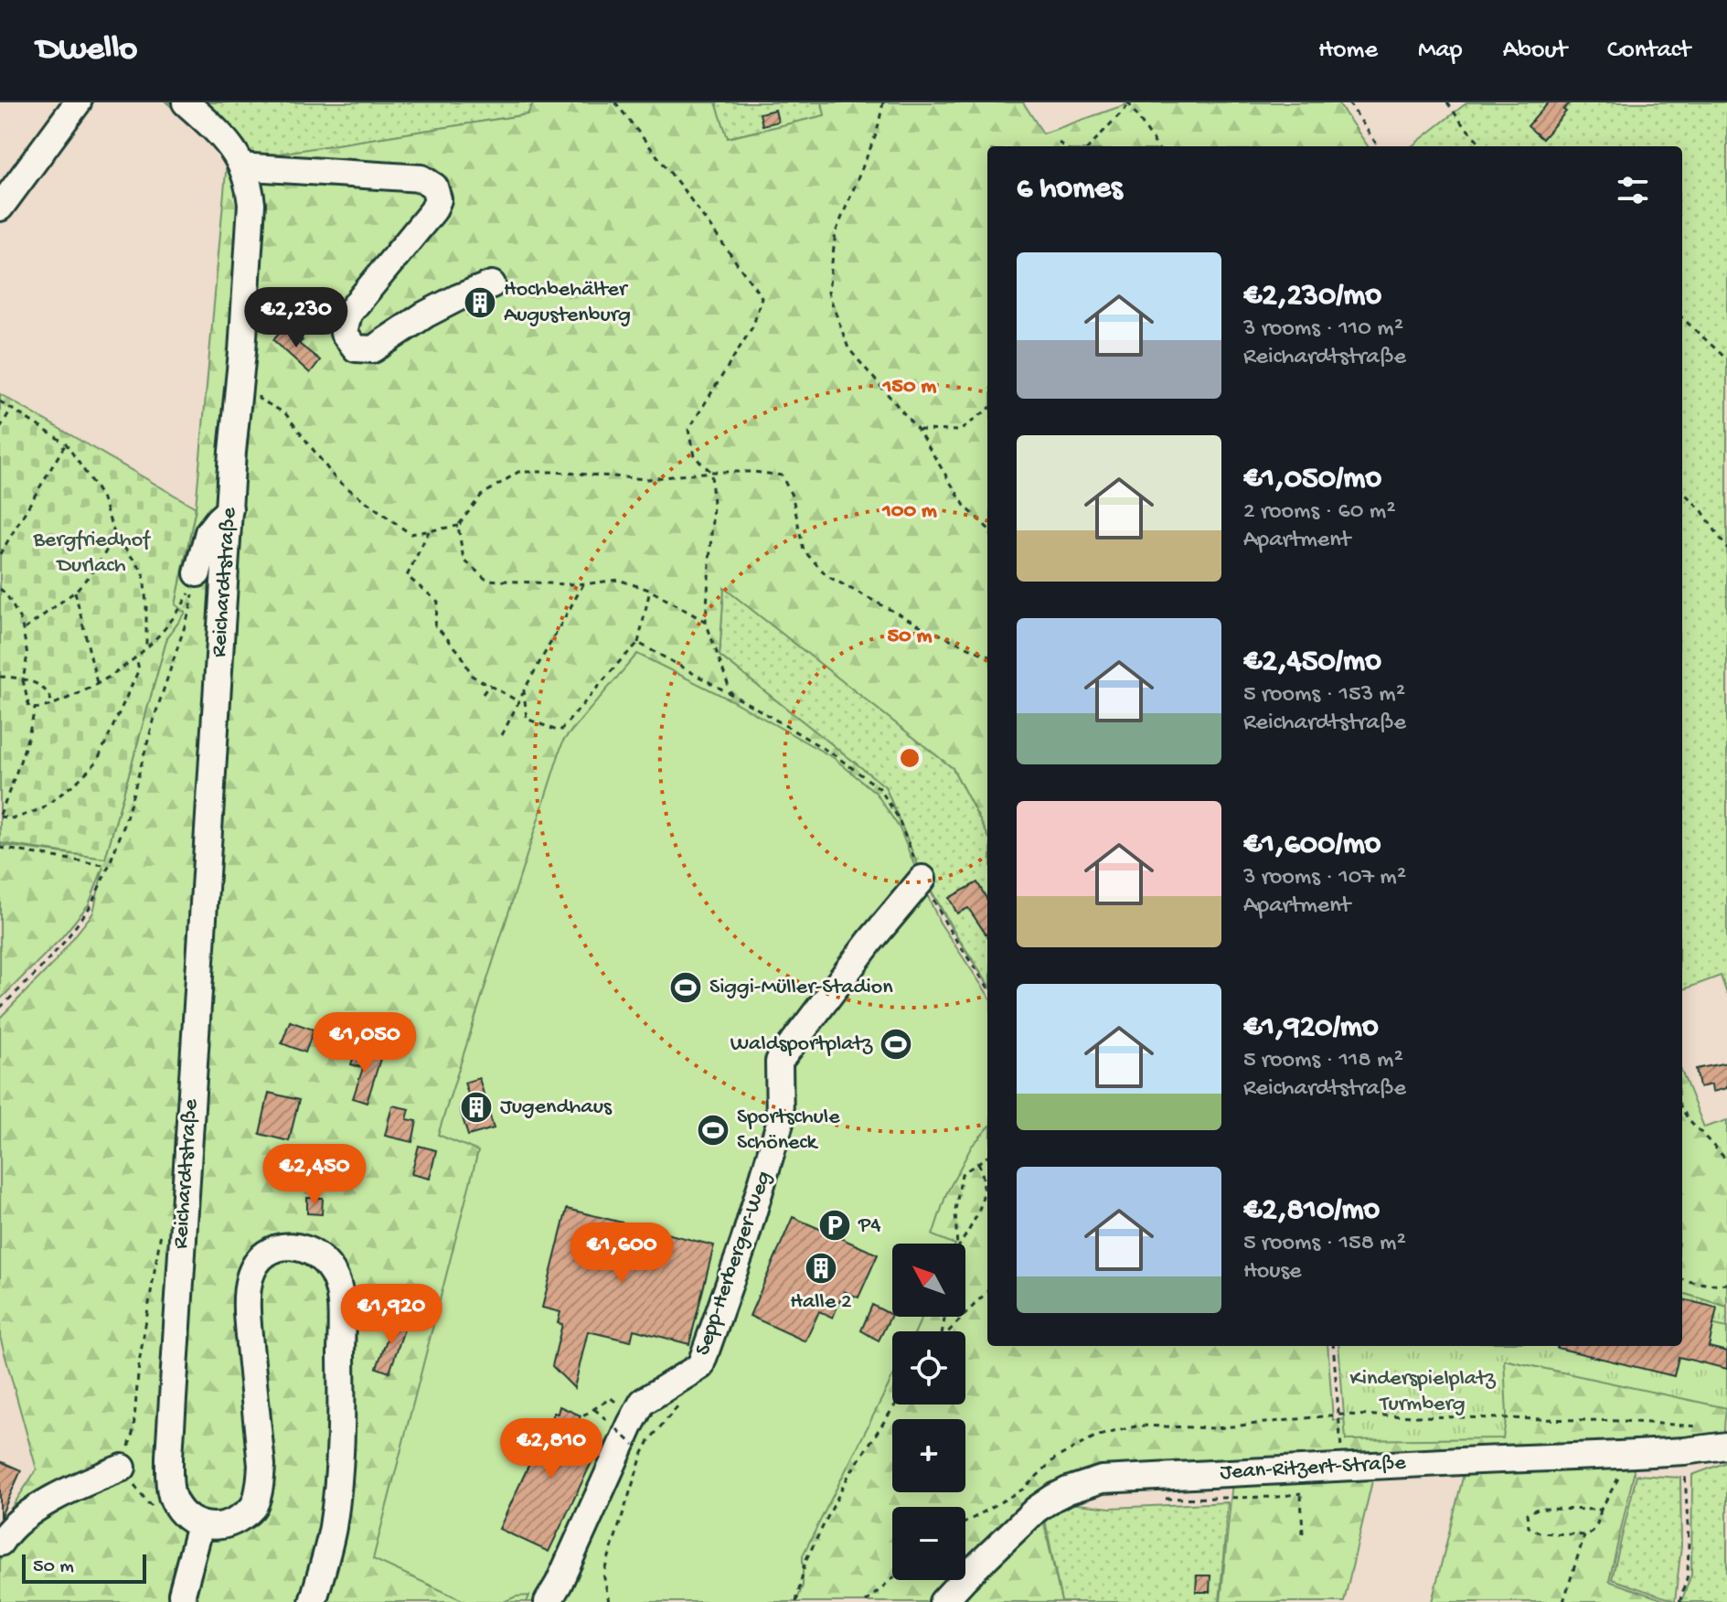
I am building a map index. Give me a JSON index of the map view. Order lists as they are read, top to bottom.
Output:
{
  "streets": {
    "street": ["Reichardtstraße", "Sepp-Herberger-Weg", "Jean-Ritzert-Straße"]
  },
  "parks": ["Bergfriedhof Durlach", "Kinderspielplatz Turmberg"],
  "places": {
    "building": ["Hochbehälter Augustenburg", "Jugendhaus", "Halle 2"],
    "sports": ["Siggi-Müller-Stadion", "Waldsportplatz", "Sportschule Schöneck"],
    "parking": ["P4"]
  },
  "scale_bar": "50 m",
  "north": "top left",
  "page": {
    "header": "Dwello",
    "nav": [
      "Home",
      "Map",
      "About",
      "Contact"
    ],
    "heading": "6 homes",
    "list": [
      {
        "name": "€2,230/mo",
        "note": "3 rooms · 110 m² · Reichardtstraße"
      },
      {
        "name": "€1,050/mo",
        "note": "2 rooms · 60 m² · Apartment"
      },
      {
        "name": "€2,450/mo",
        "note": "5 rooms · 153 m² · Reichardtstraße"
      },
      {
        "name": "€1,600/mo",
        "note": "3 rooms · 107 m² · Apartment"
      },
      {
        "name": "€1,920/mo",
        "note": "5 rooms · 118 m² · Reichardtstraße"
      },
      {
        "name": "€2,810/mo",
        "note": "5 rooms · 158 m² · House"
      }
    ],
    "price": [
      "€2,230",
      "€1,050",
      "€2,450",
      "€1,600",
      "€1,920",
      "€2,810"
    ],
    "map_buttons": ["+", "−"],
    "scale": "50 m"
  },
  "rings": ["150 m", "100 m", "50 m"]
}
